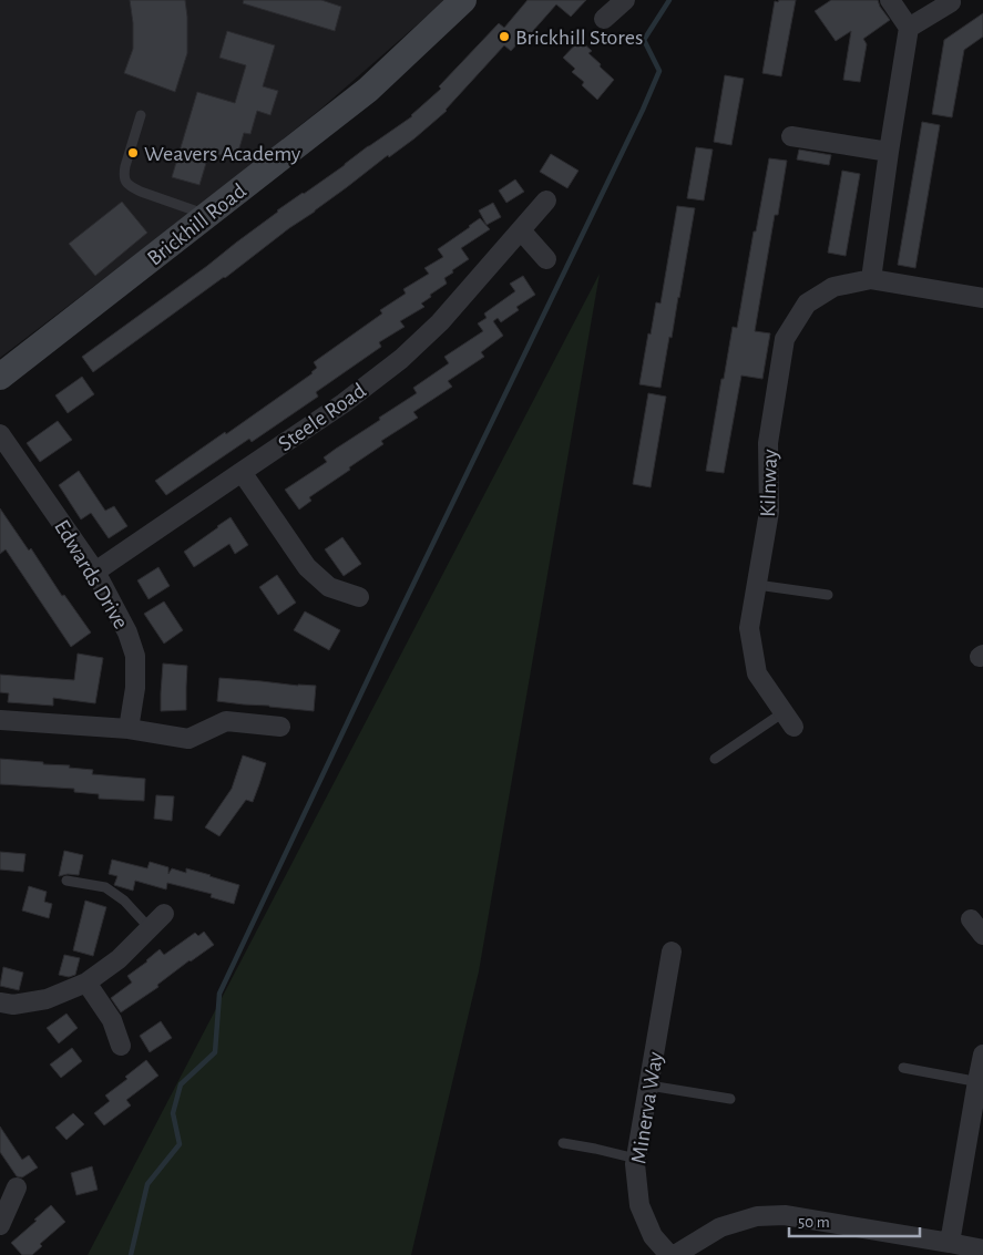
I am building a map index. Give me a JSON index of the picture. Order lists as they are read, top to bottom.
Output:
{
  "streets": {
    "street": [
      "Brickhill Road",
      "Steele Road",
      "Kilnway",
      "Edwards Drive",
      "Minerva Way"
    ]
  },
  "crossings": [
    ["Steele Road", "Edwards Drive"]
  ],
  "places": ["Brickhill Stores", "Weavers Academy"],
  "scale_bar": "50 m"
}
